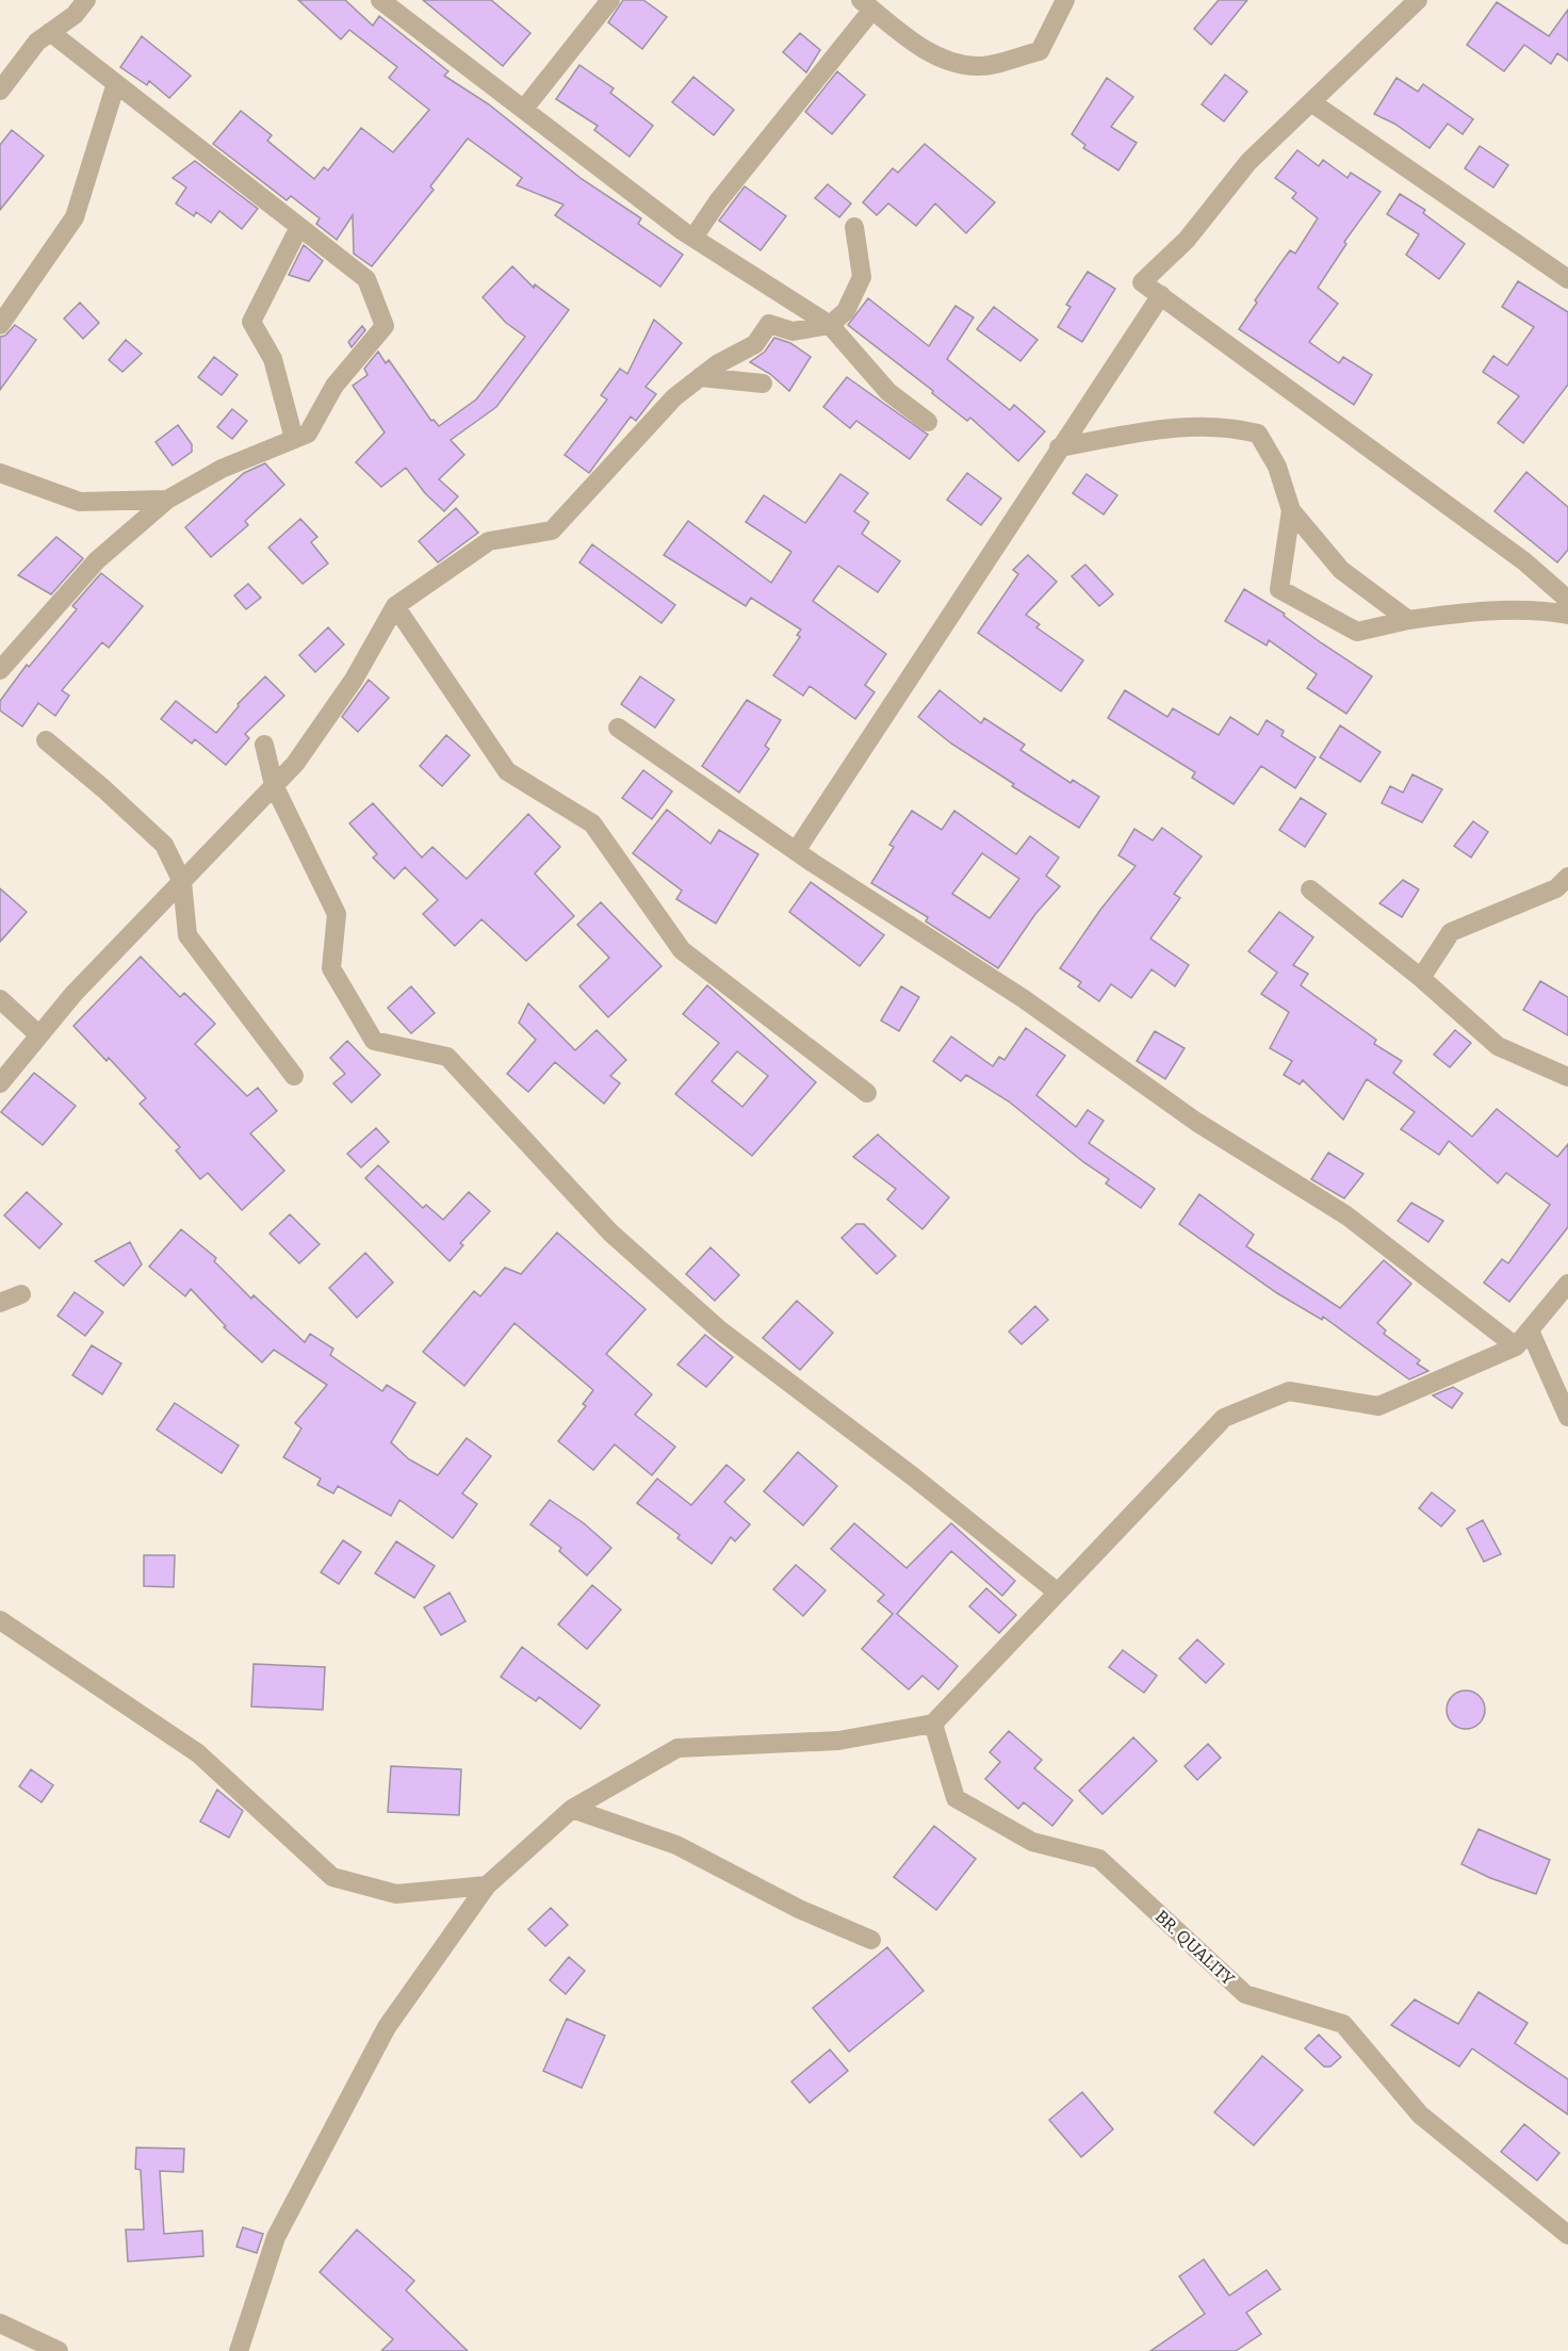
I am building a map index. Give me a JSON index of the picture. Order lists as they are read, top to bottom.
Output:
{
  "streets": {
    "street": ["BR. QUALITY"]
  }
}
